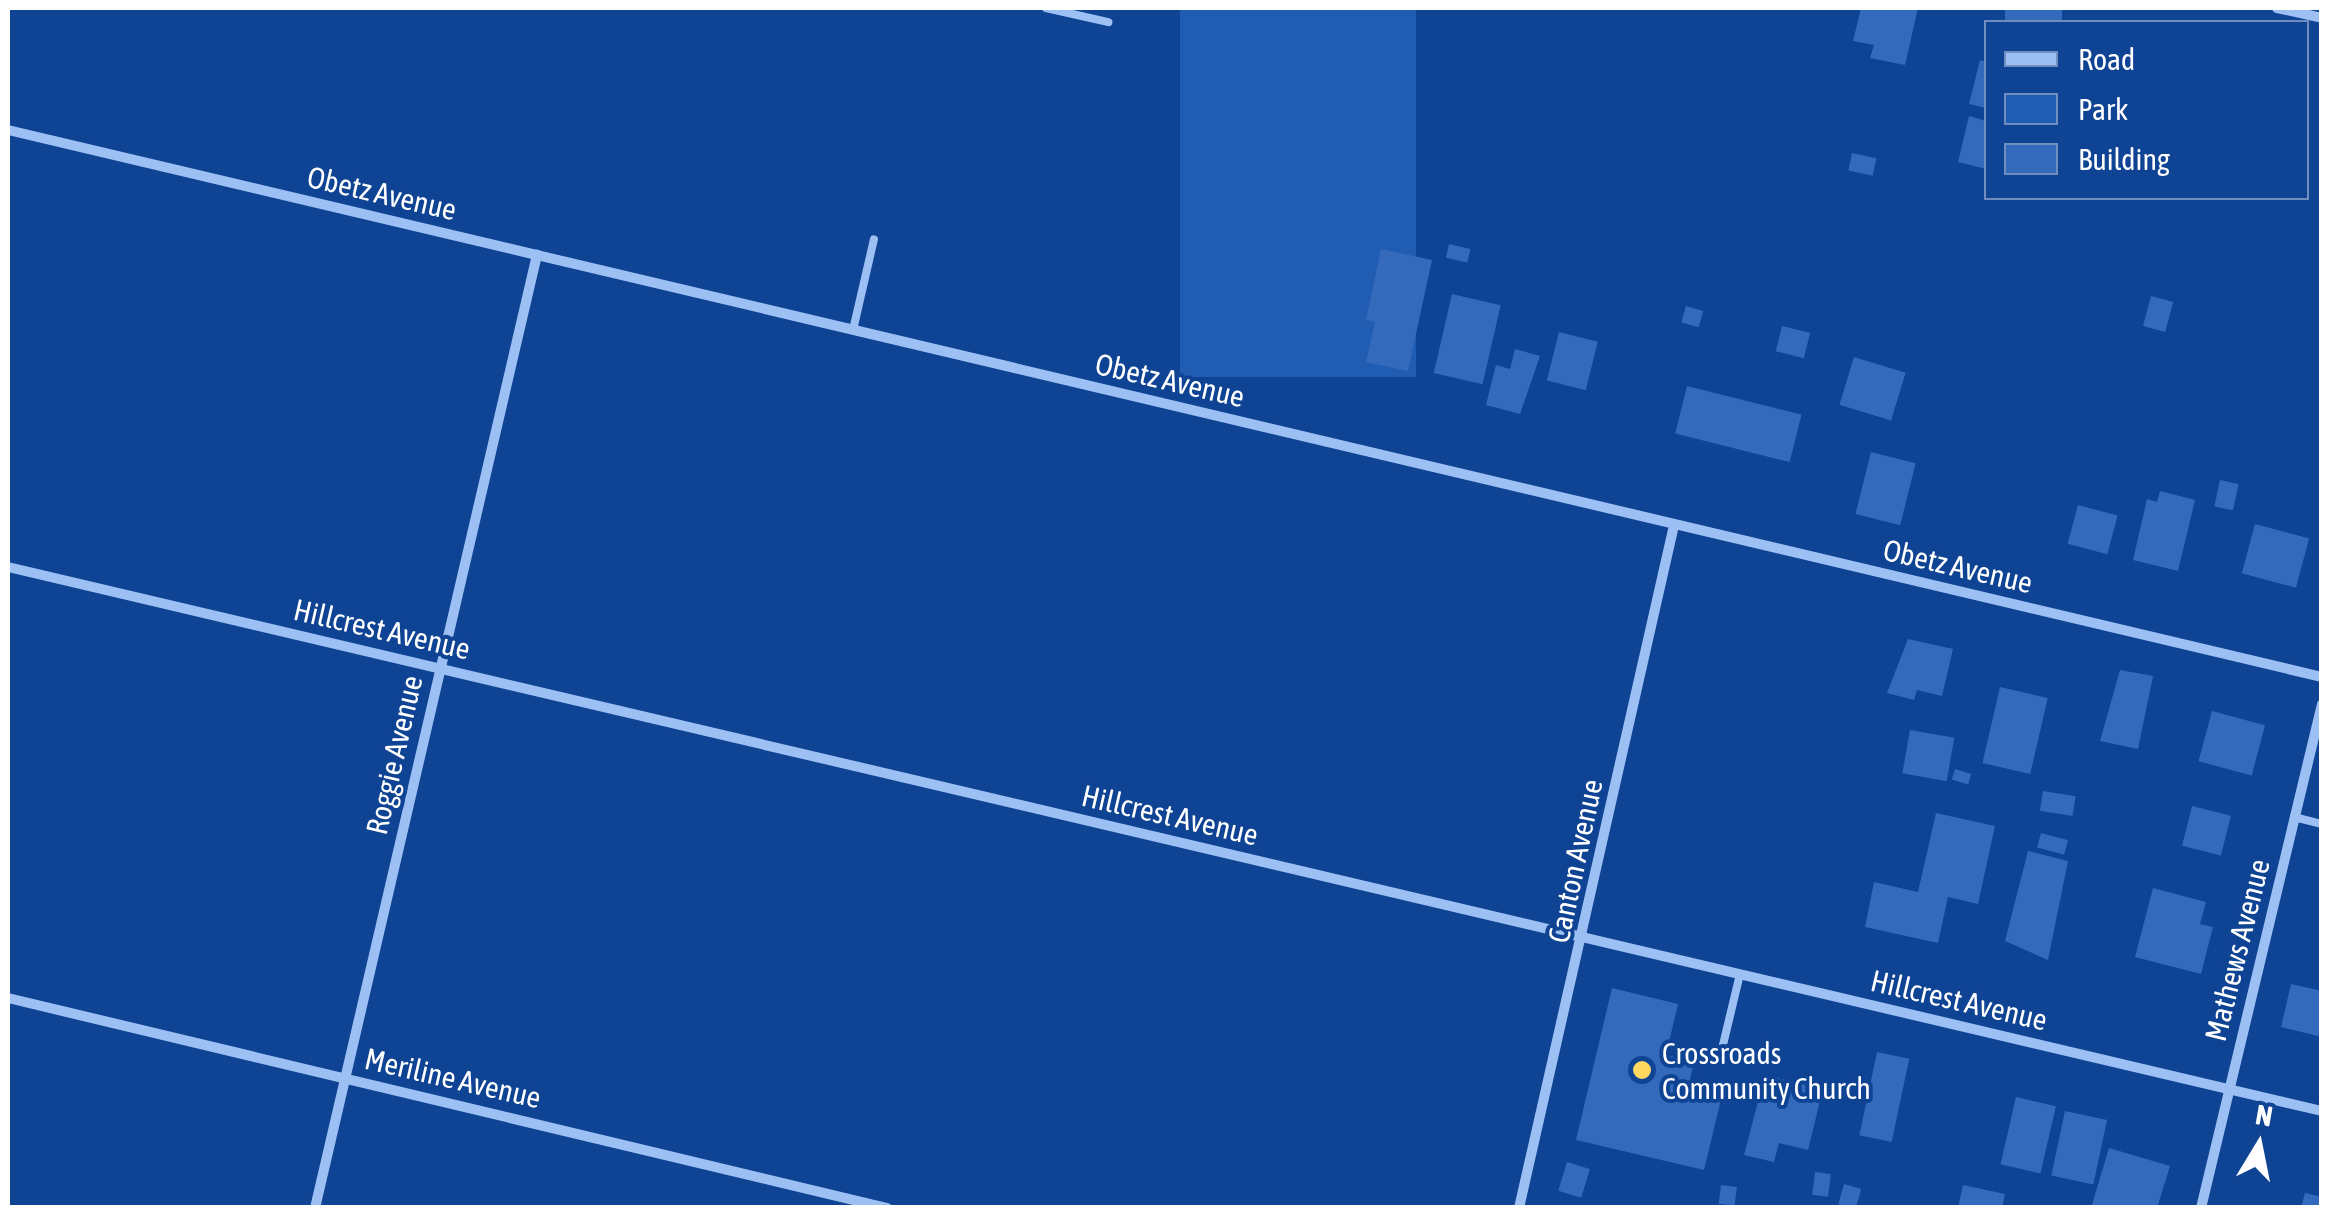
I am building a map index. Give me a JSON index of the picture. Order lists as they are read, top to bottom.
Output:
{
  "streets": {
    "street": [
      "Obetz Avenue",
      "Hillcrest Avenue",
      "Roggie Avenue",
      "Canton Avenue",
      "Mathews Avenue",
      "Meriline Avenue"
    ]
  },
  "crossings": [
    ["Obetz Avenue", "Roggie Avenue"],
    ["Obetz Avenue", "Canton Avenue"],
    ["Hillcrest Avenue", "Roggie Avenue"],
    ["Hillcrest Avenue", "Canton Avenue"],
    ["Hillcrest Avenue", "Mathews Avenue"],
    ["Roggie Avenue", "Meriline Avenue"]
  ],
  "places": ["Crossroads Community Church"],
  "legend": ["Road", "Park", "Building"],
  "north": "top"
}
